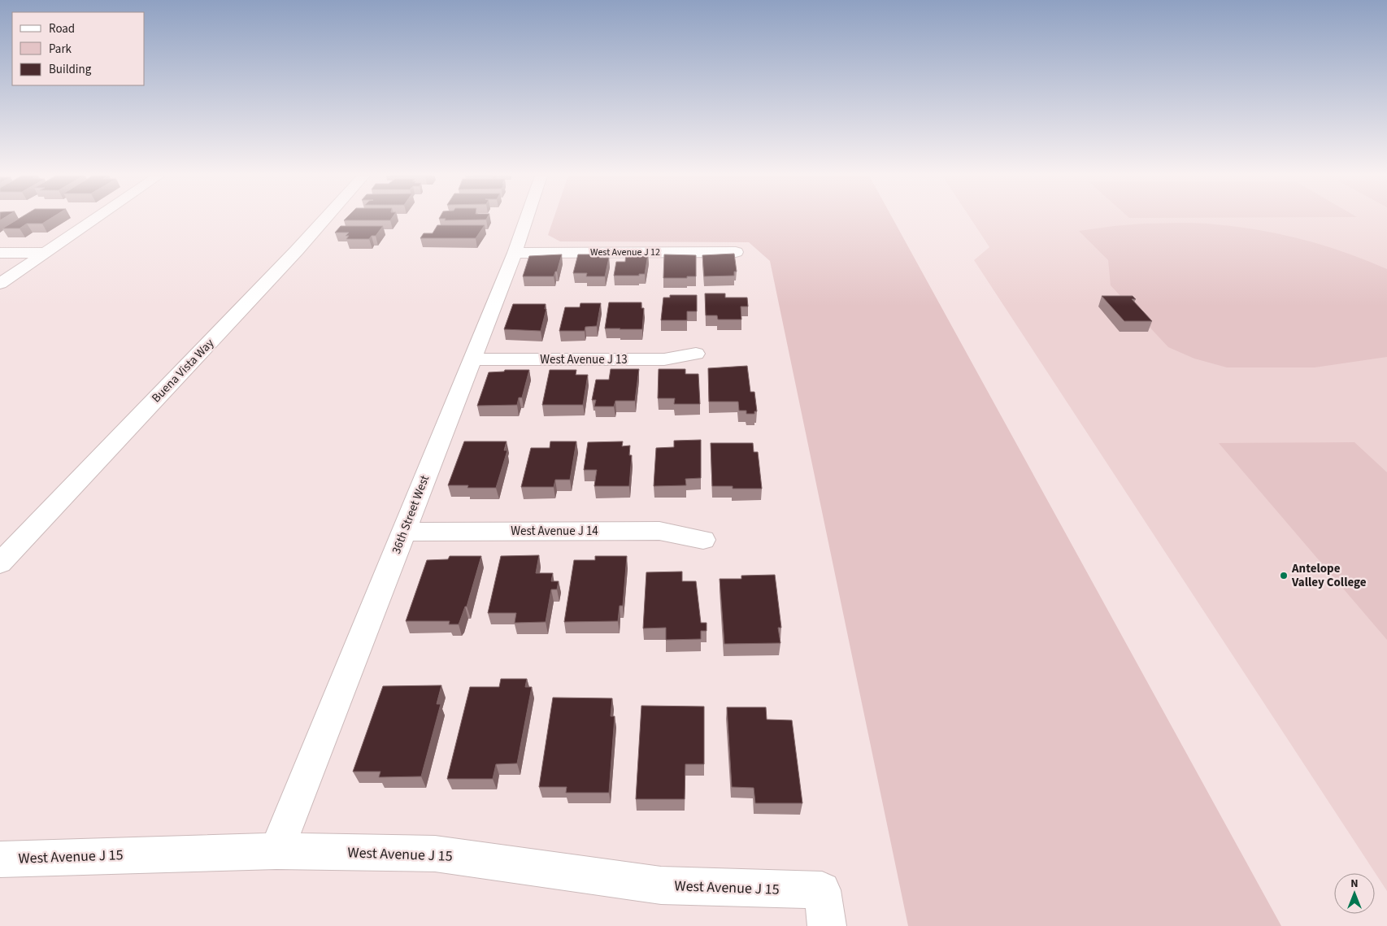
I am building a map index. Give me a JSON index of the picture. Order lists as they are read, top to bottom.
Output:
{
  "streets": {
    "street": [
      "West Avenue J 12",
      "West Avenue J 13",
      "Buena Vista Way",
      "36th Street West",
      "West Avenue J 14",
      "West Avenue J 15"
    ]
  },
  "crossings": [
    ["West Avenue J 12", "36th Street West"],
    ["West Avenue J 13", "36th Street West"],
    ["36th Street West", "West Avenue J 14"],
    ["36th Street West", "West Avenue J 15"]
  ],
  "places": ["Antelope Valley College"],
  "legend": ["Road", "Park", "Building"],
  "north": "top"
}
